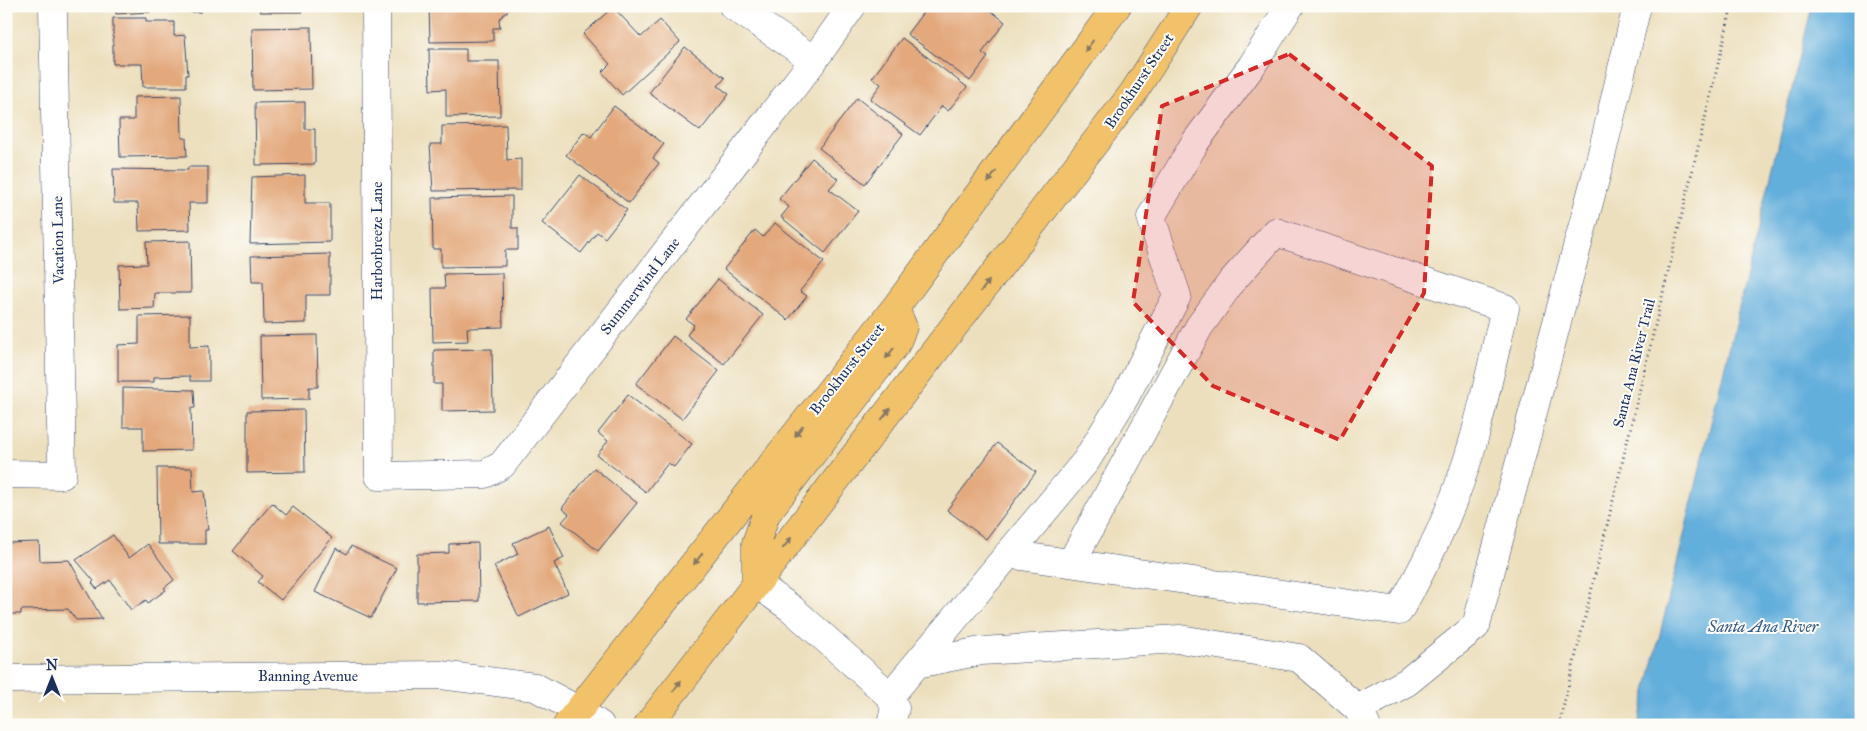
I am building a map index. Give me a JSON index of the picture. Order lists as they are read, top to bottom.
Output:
{
  "streets": {
    "main road": ["Brookhurst Street"],
    "street": [
      "Vacation Lane",
      "Harborbreeze Lane",
      "Summerwind Lane",
      "Banning Avenue"
    ],
    "path": ["Santa Ana River Trail"]
  },
  "crossings": [
    ["Brookhurst Street", "Banning Avenue"],
    ["Harborbreeze Lane", "Summerwind Lane"]
  ],
  "water": ["Santa Ana River"],
  "north": "top"
}
